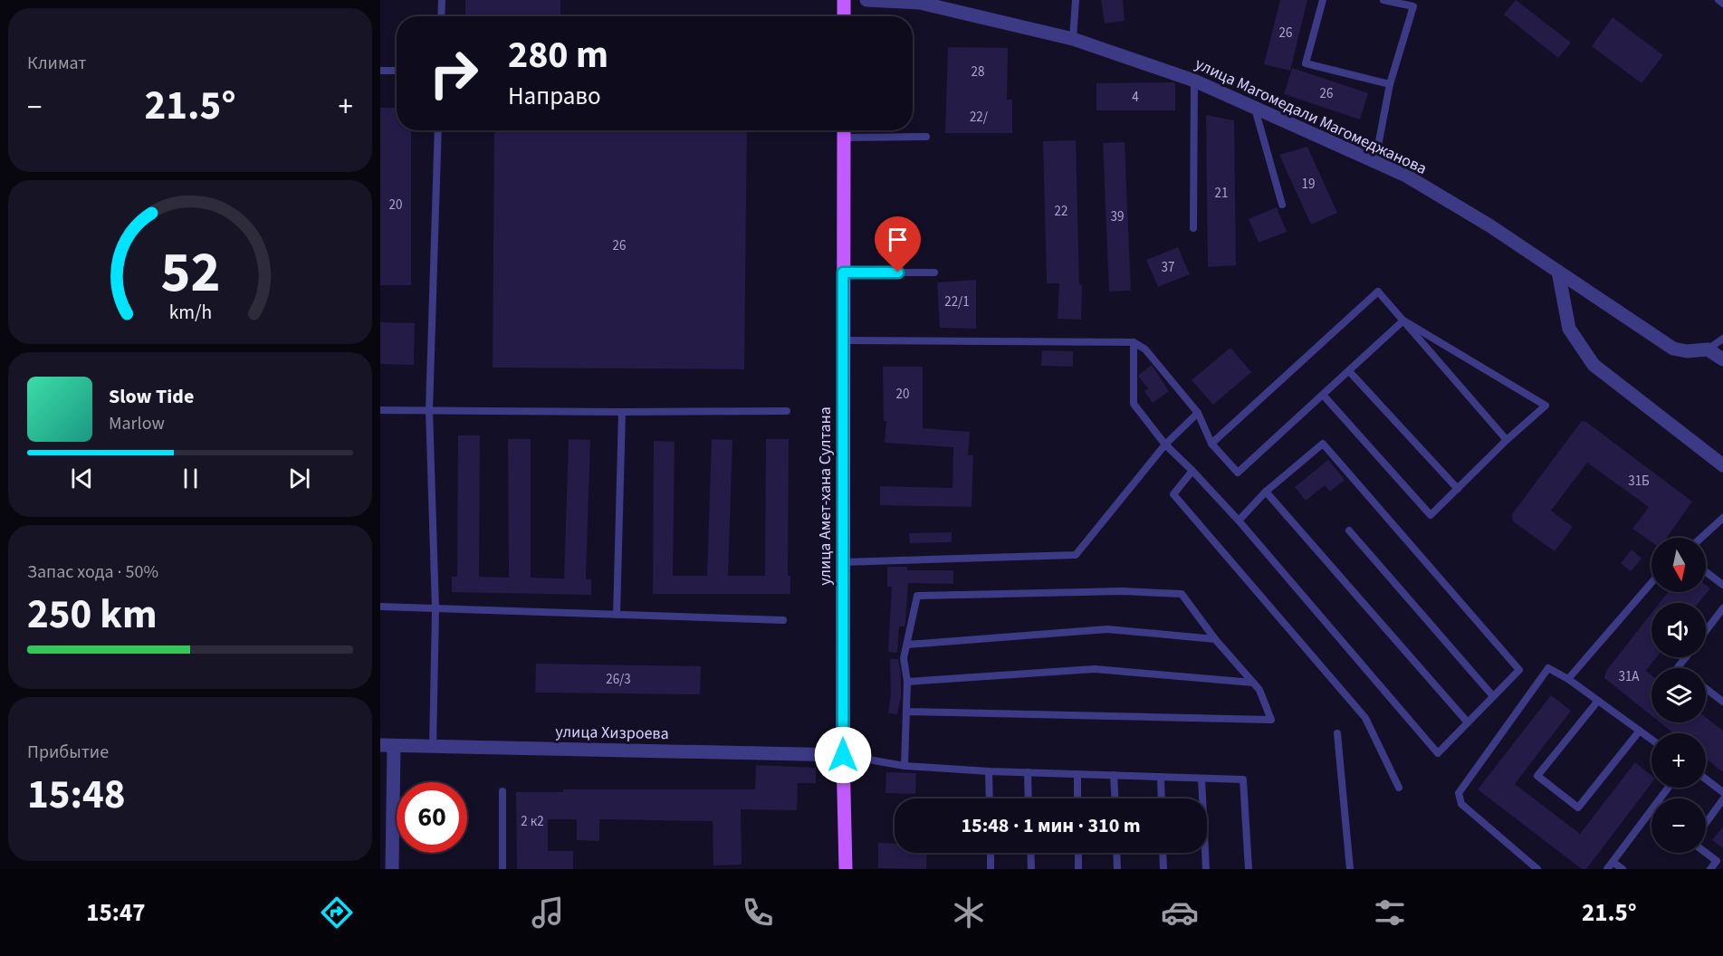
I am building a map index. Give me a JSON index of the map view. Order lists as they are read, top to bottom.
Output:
{
  "streets": {
    "main road": ["улица Амет-хана Султана"],
    "street": ["улица Магомедали Магомеджановa", "улица Хизроева"]
  },
  "crossings": [
    ["улица Амет-хана Султана", "улица Хизроева"]
  ],
  "house_numbers": [
    "26",
    "28",
    "26",
    "4",
    "22/",
    "19",
    "21",
    "20",
    "22",
    "39",
    "26",
    "37",
    "22/1",
    "20",
    "31Б",
    "31А",
    "26/3",
    "2 к2"
  ],
  "north": "bottom",
  "page": {
    "tile": [
      "Климат",
      ["Запас хода · 50%", "250 km"],
      ["Прибытие", "15:48"]
    ],
    "turn": ["280 m", "Направо"],
    "heat": ["−", "21.5°", "+"],
    "song": ["Slow Tide", "Marlow"],
    "map_buttons": ["+", "−"],
    "limit": "60",
    "trip": "15:48 · 1 мин · 310 m",
    "tabs": ["15:47", "21.5°"],
    "gauge": ["52", "km/h"]
  }
}
